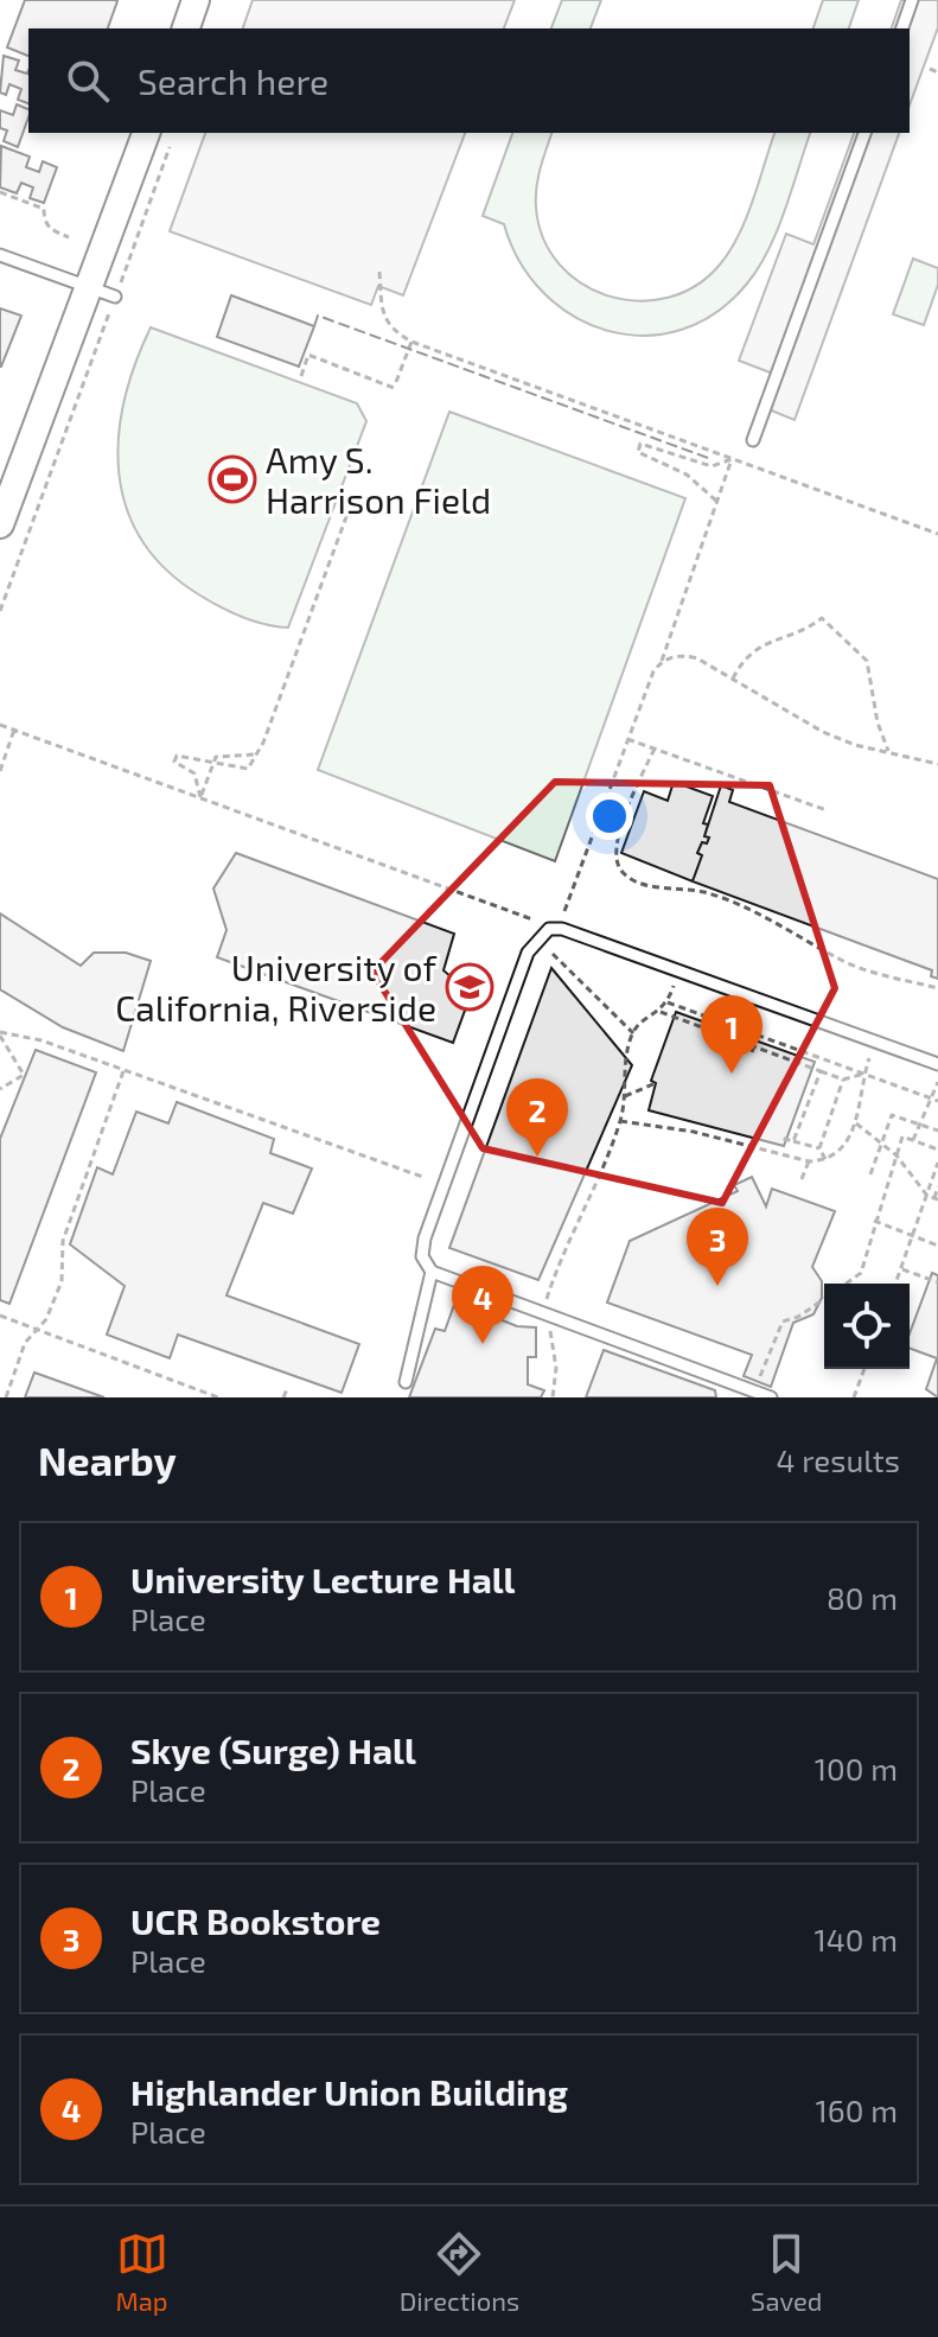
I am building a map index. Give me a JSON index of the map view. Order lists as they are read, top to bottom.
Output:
{
  "places": {
    "sports": ["Amy S. Harrison Field"],
    "school or university": ["University of California, Riverside"]
  },
  "page": {
    "search": "Search here",
    "pins": [
      "1",
      "2",
      "3",
      "4"
    ],
    "heading": ["Nearby", "4 results"],
    "list": [
      {
        "mark": "1",
        "name": "University Lecture Hall",
        "note": "Place",
        "value": "80 m"
      },
      {
        "mark": "2",
        "name": "Skye (Surge) Hall",
        "note": "Place",
        "value": "100 m"
      },
      {
        "mark": "3",
        "name": "UCR Bookstore",
        "note": "Place",
        "value": "140 m"
      },
      {
        "mark": "4",
        "name": "Highlander Union Building",
        "note": "Place",
        "value": "160 m"
      }
    ],
    "nav": ["Map", "Directions", "Saved"]
  }
}
